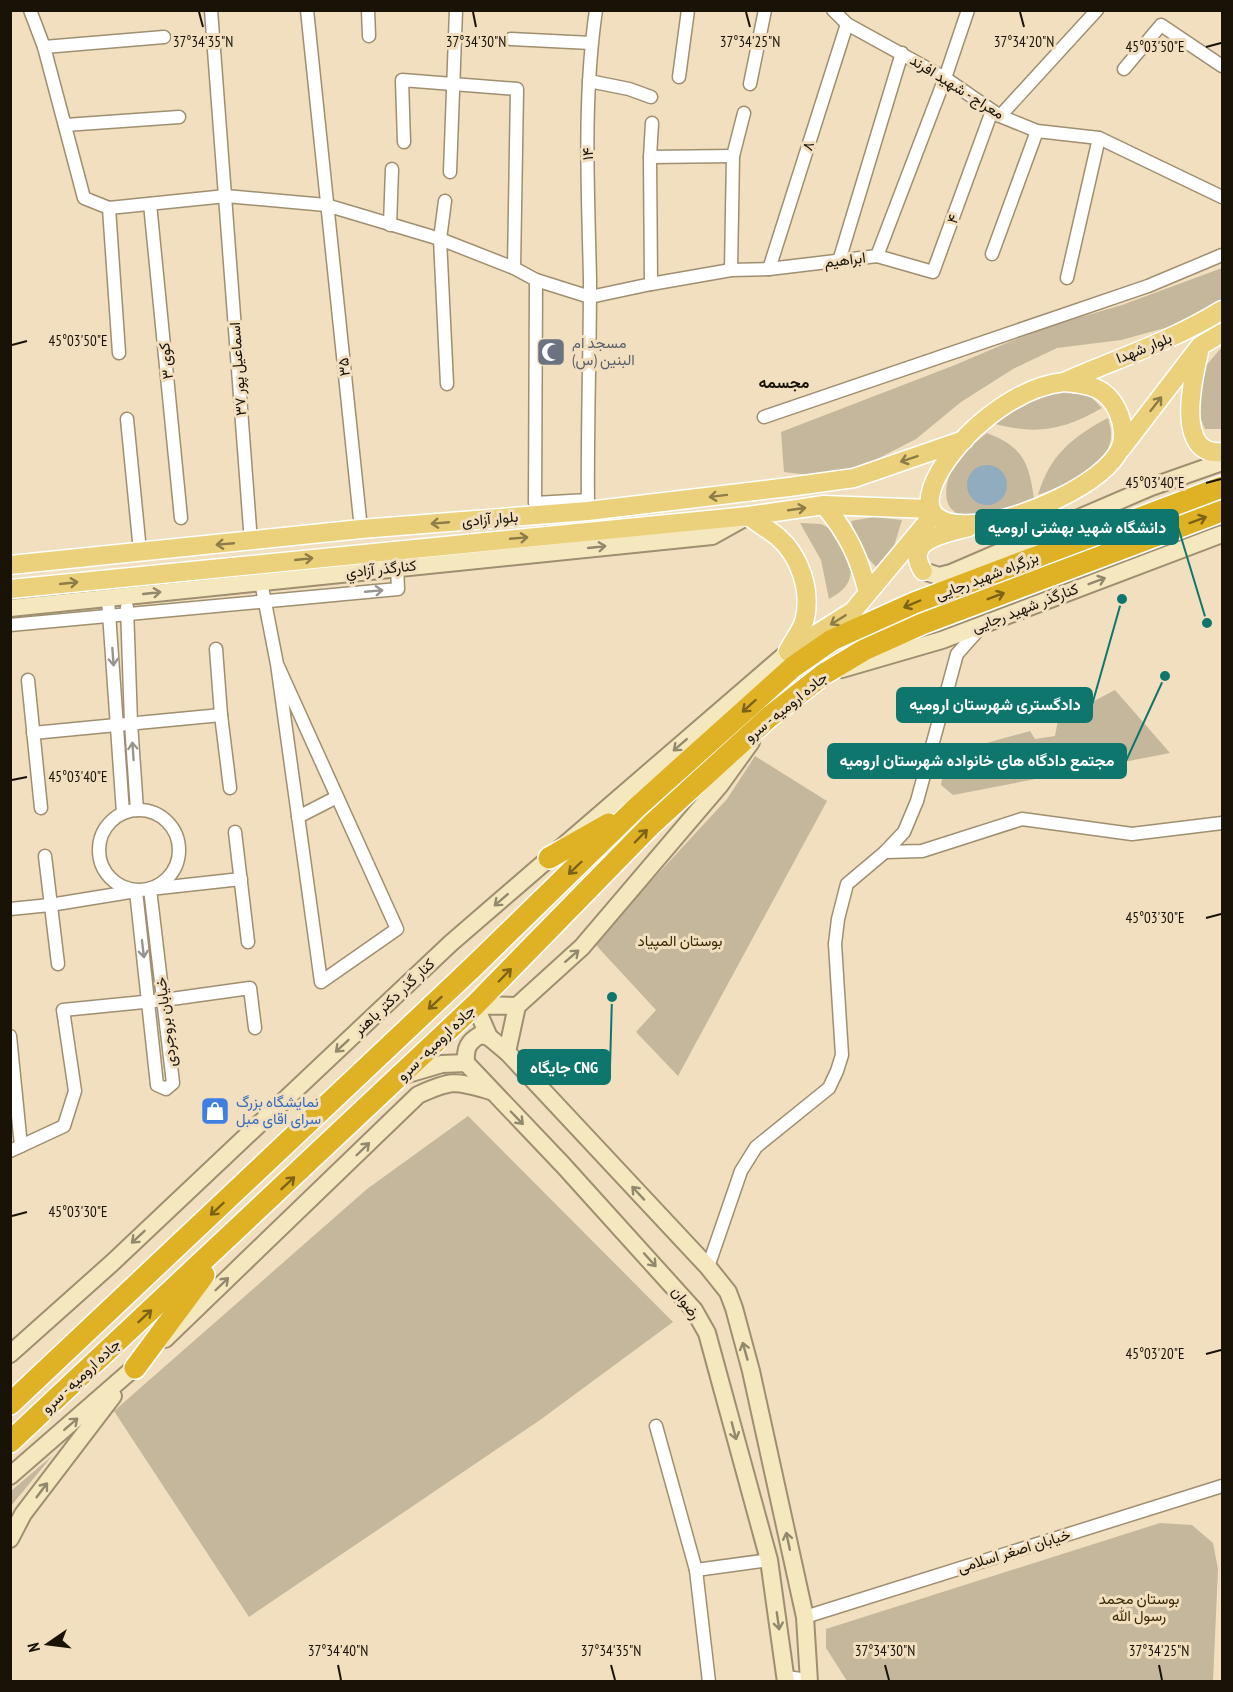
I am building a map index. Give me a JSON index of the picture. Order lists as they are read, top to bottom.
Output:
{
  "streets": {
    "highway": ["بزرگراه شهید رجایی", "جاده ارومیه - سرو"],
    "main road": [
      "بلوار شهدا",
      "بلوار آزادی",
      "کنارگذر آزادي",
      "کنارگذر شهید رجایی",
      "کنار گذر دکتر باهنر",
      "رضوان"
    ],
    "street": [
      "معراج - شهید افرند",
      "۸",
      "۱۴",
      "۴",
      "ابراهیم",
      "کوی ۳",
      "۳۵",
      "اسماعیل پور ۳۷",
      "خیابان بروجردی",
      "خیابان اصغر اسلامی"
    ]
  },
  "crossings": [
    ["معراج - شهید افرند", "۸"],
    ["معراج - شهید افرند", "۴"],
    ["معراج - شهید افرند", "ابراهیم"],
    ["۸", "ابراهیم"],
    ["۱۴", "ابراهیم"],
    ["۱۴", "بلوار آزادی"],
    ["۴", "ابراهیم"],
    ["بلوار شهدا", "بلوار آزادی"],
    ["۳۵", "بلوار آزادی"],
    ["اسماعیل پور ۳۷", "بلوار آزادی"],
    ["بلوار آزادی", "کنارگذر آزادي"],
    ["بزرگراه شهید رجایی", "جاده ارومیه - سرو"],
    ["بزرگراه شهید رجایی", "کنار گذر دکتر باهنر"],
    ["کنارگذر شهید رجایی", "جاده ارومیه - سرو"],
    ["جاده ارومیه - سرو", "کنار گذر دکتر باهنر"]
  ],
  "one_way": ["کنارگذر آزادي"],
  "districts": ["مجسمه"],
  "parks": ["بوستان المپیاد", "بوستان محمد رسول الله"],
  "places": {
    "mosque": ["مسجد ام البنین (س)"],
    "other": [
      "دادگستری شهرستان ارومیه",
      "دانشگاه شهید بهشتی ارومیه",
      "مجتمع دادگاه های خانواده شهرستان ارومیه",
      "جایگاه CNG"
    ],
    "shop": ["نمایشگاه بزرگ سرای اقای مبل"]
  },
  "north": "left",
  "coordinates": [
    "37°34'20\"N",
    "37°34'35\"N",
    "37°34'30\"N",
    "37°34'25\"N",
    "45°03'50\"E",
    "45°03'40\"E",
    "45°03'30\"E",
    "45°03'20\"E",
    "37°34'40\"N"
  ]
}
